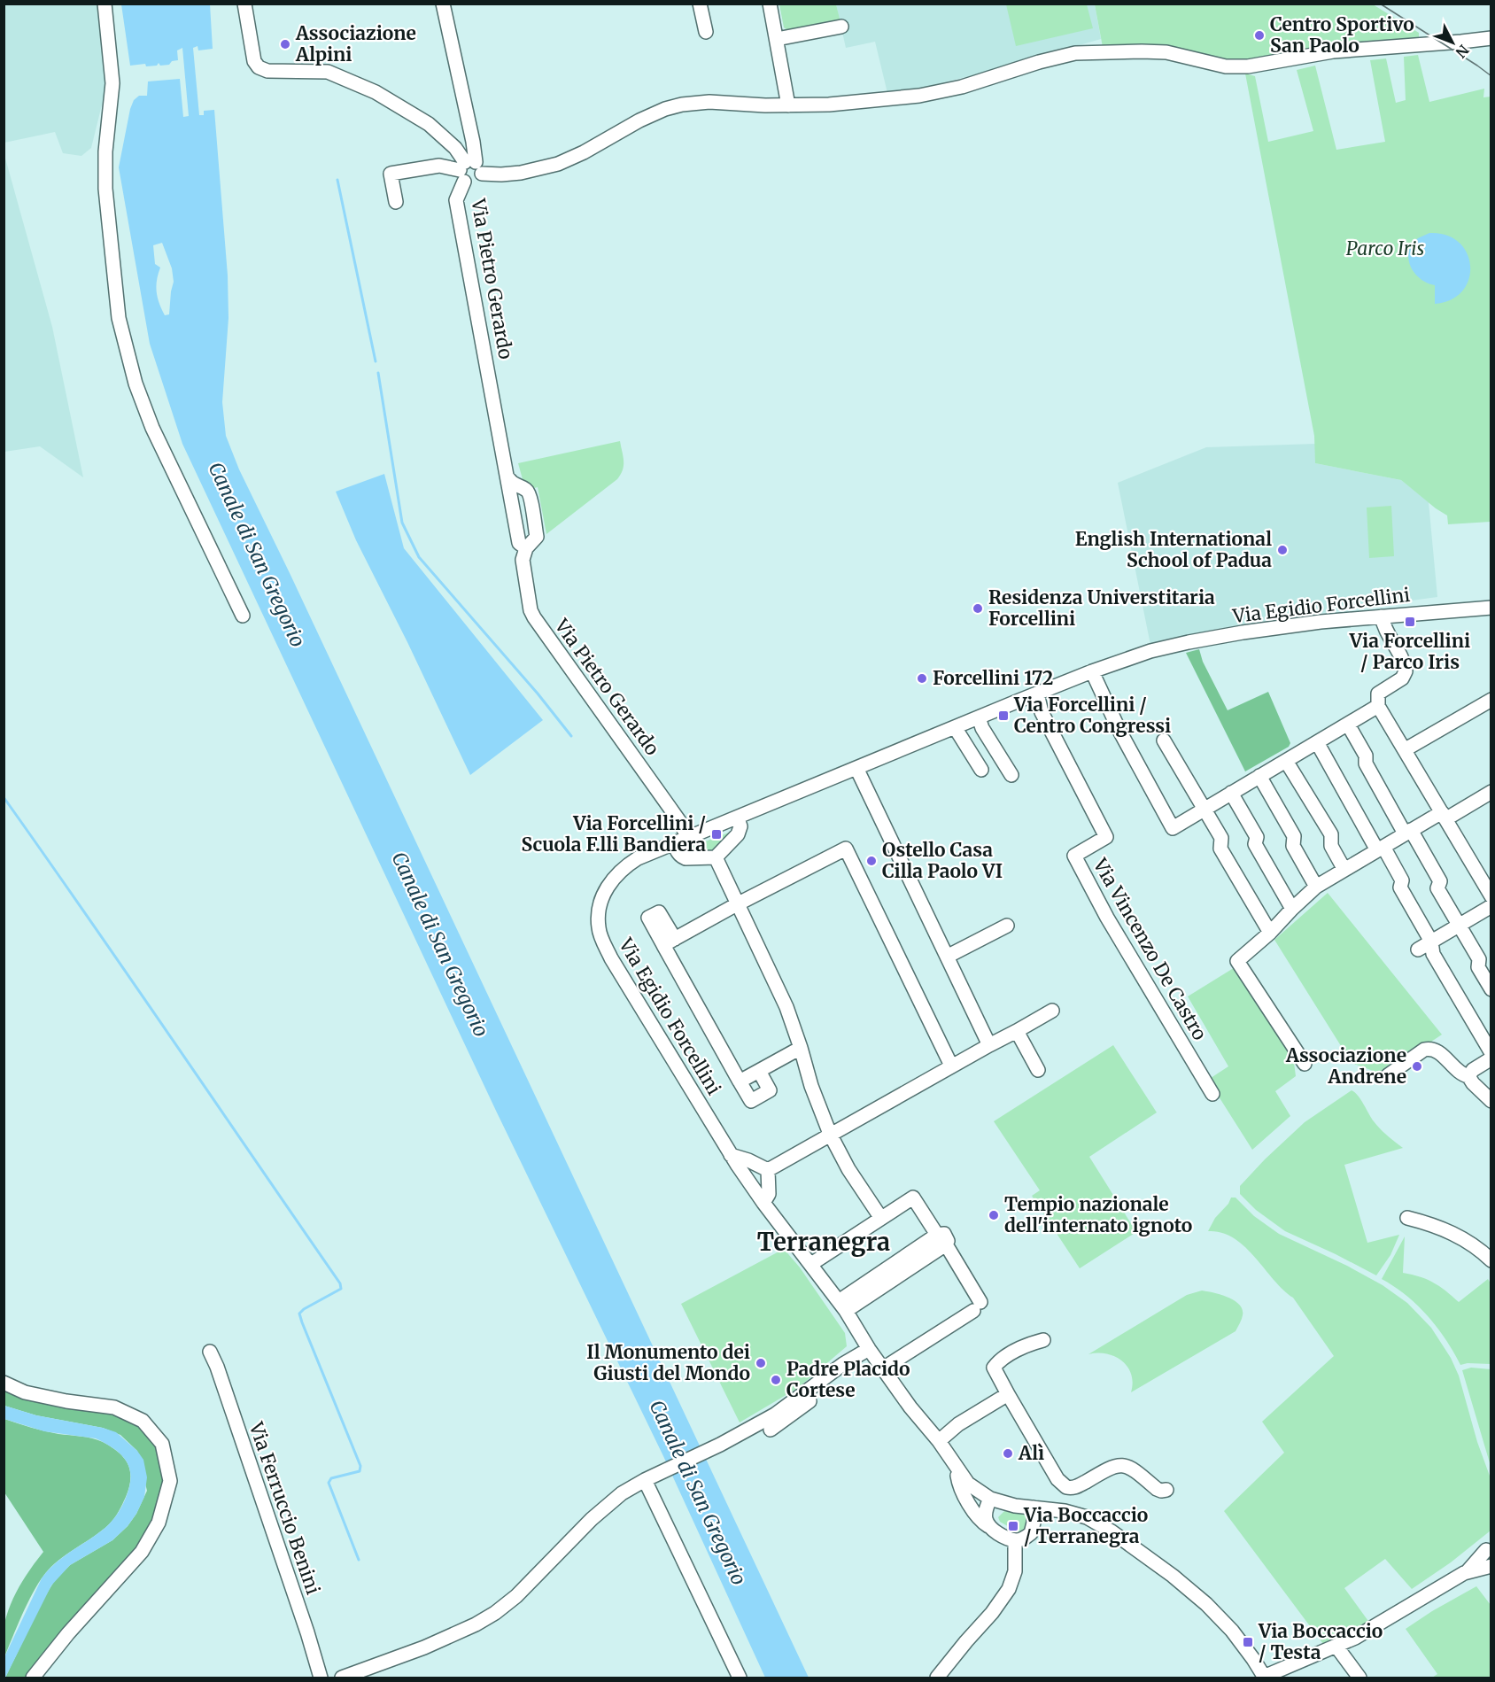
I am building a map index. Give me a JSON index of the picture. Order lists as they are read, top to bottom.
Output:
{
  "streets": {
    "street": [
      "Via Pietro Gerardo",
      "Via Egidio Forcellini",
      "Via Vincenzo De Castro",
      "Via Ferruccio Benini"
    ]
  },
  "crossings": [
    ["Via Pietro Gerardo", "Via Egidio Forcellini"],
    ["Via Egidio Forcellini", "Via Vincenzo De Castro"]
  ],
  "districts": ["Terranegra"],
  "water": ["Canale di San Gregorio"],
  "parks": ["Parco Iris"],
  "places": {
    "other": [
      "Centro Sportivo San Paolo",
      "Associazione Alpini",
      "English International School of Padua",
      "Residenza Universtitaria Forcellini",
      "Forcellini 172",
      "Ostello Casa Cilla Paolo VI",
      "Associazione Andrene",
      "Tempio nazionale dell'internato ignoto",
      "Il Monumento dei Giusti del Mondo",
      "Padre Placido Cortese",
      "Alì"
    ],
    "transit": [
      "Via Forcellini / Parco Iris",
      "Via Forcellini / Centro Congressi",
      "Via Forcellini / Scuola F.lli Bandiera",
      "Via Boccaccio / Terranegra",
      "Via Boccaccio / Testa"
    ]
  },
  "north": "bottom right"
}
